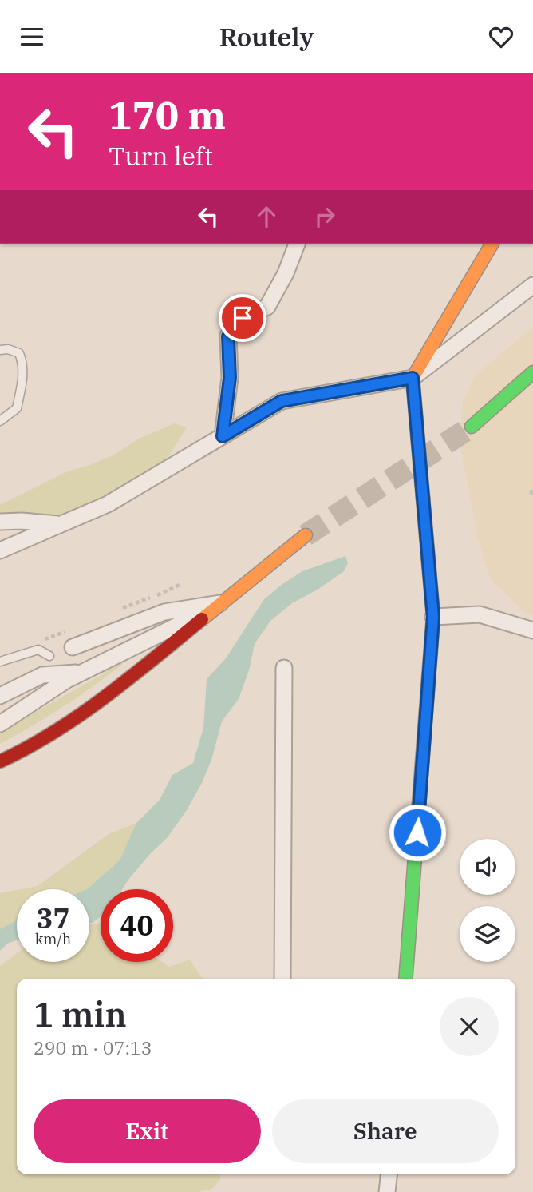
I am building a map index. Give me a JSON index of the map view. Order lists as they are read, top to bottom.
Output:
{
  "page": {
    "header": "Routely",
    "turn": ["170 m", "Turn left"],
    "speed": "37 km/h",
    "limit": "40",
    "heading": ["1 min", "290 m · 07:13"],
    "buttons": ["Exit", "Share"]
  }
}
